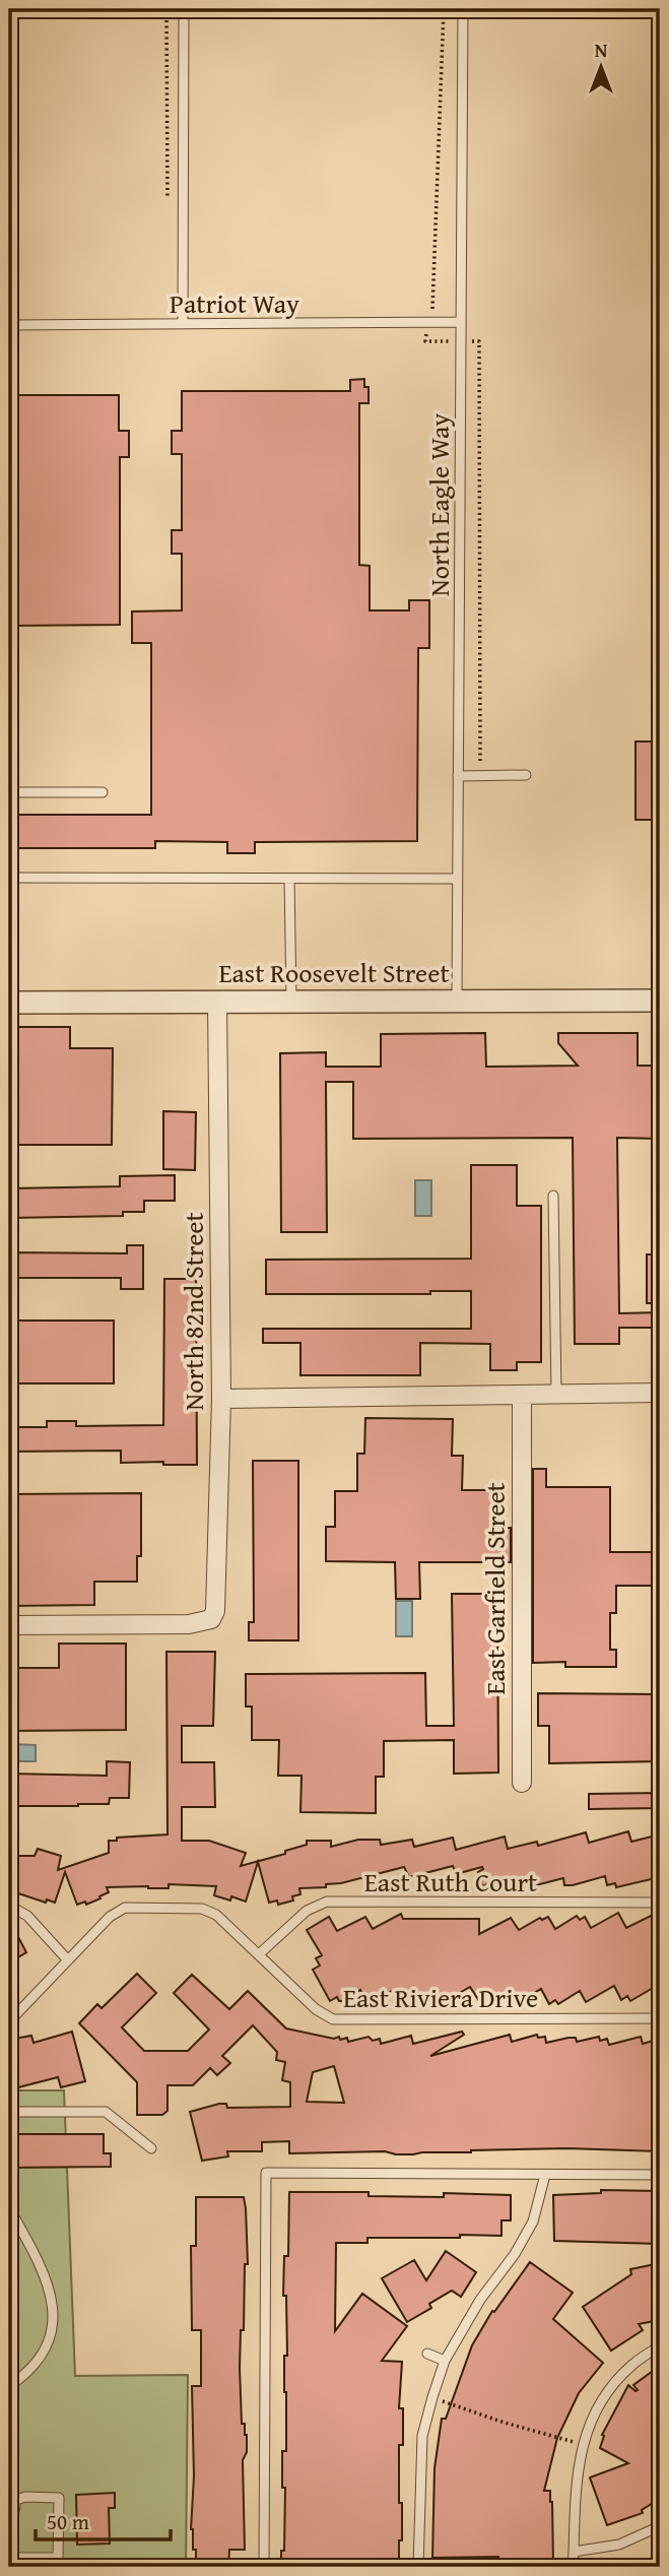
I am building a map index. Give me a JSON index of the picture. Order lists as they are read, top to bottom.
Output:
{
  "streets": {
    "street": ["East Roosevelt Street", "North 82nd Street", "East Garfield Street"],
    "lane": [
      "Patriot Way",
      "North Eagle Way",
      "East Ruth Court",
      "East Riviera Drive"
    ]
  },
  "crossings": [
    ["Patriot Way", "North Eagle Way"],
    ["North Eagle Way", "East Roosevelt Street"],
    ["East Roosevelt Street", "North 82nd Street"],
    ["East Ruth Court", "East Riviera Drive"]
  ],
  "scale_bar": "50 m",
  "north": "top"
}
